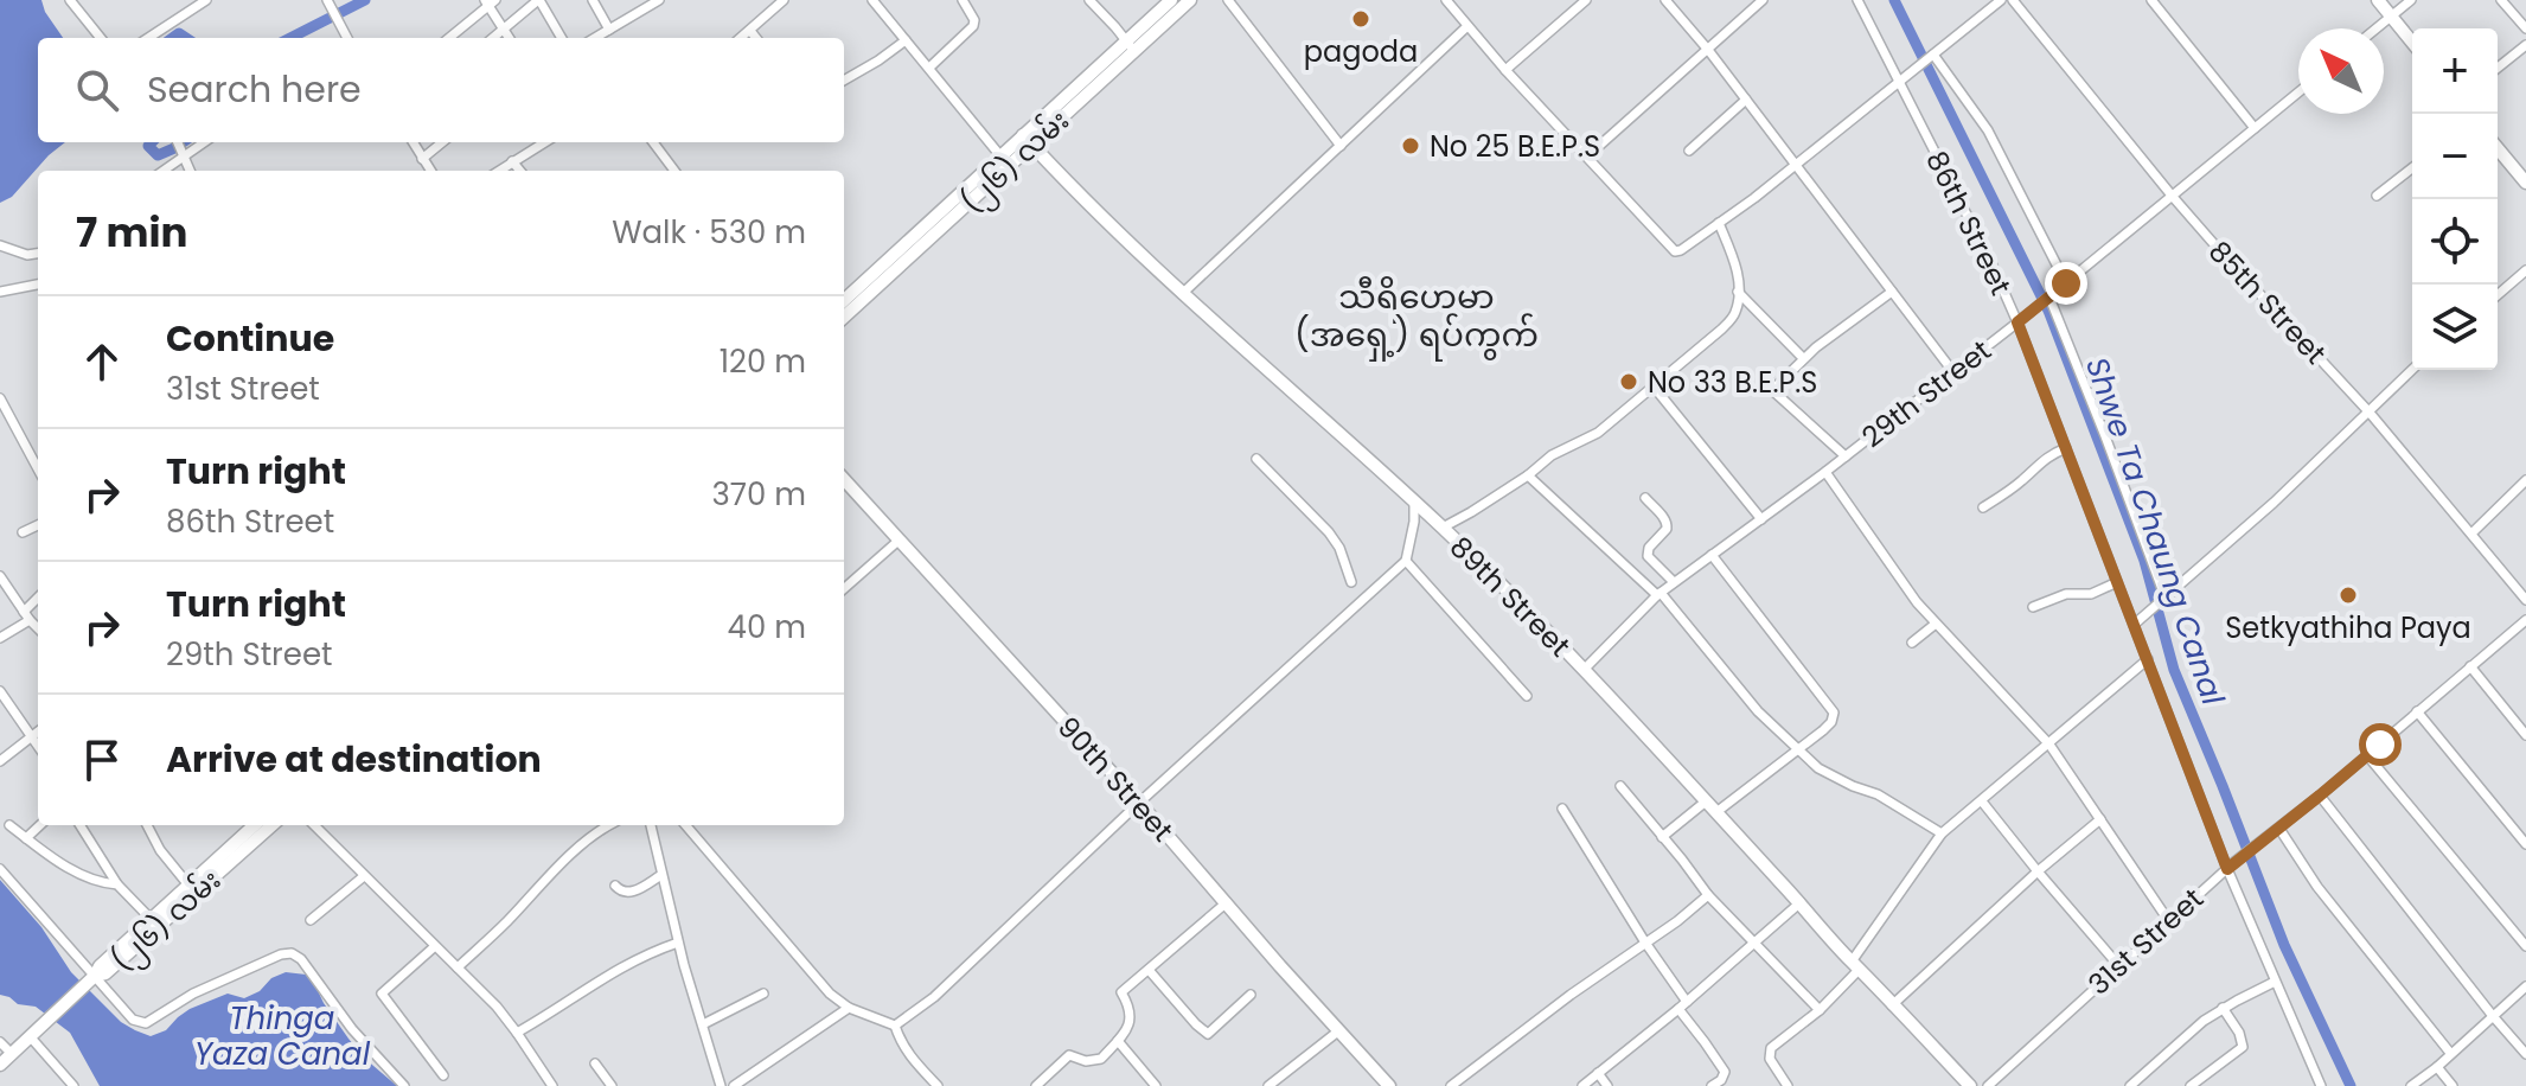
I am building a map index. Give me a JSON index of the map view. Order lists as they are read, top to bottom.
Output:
{
  "streets": {
    "street": [
      "(၂၆) လမ်း",
      "86th Street",
      "85th Street",
      "29th Street",
      "89th Street",
      "90th Street",
      "31st Street"
    ]
  },
  "crossings": [
    ["(၂၆) လမ်း", "89th Street"],
    ["86th Street", "29th Street"],
    ["86th Street", "31st Street"],
    ["85th Street", "29th Street"],
    ["29th Street", "89th Street"]
  ],
  "districts": ["သီရိဟေမာ (အရှေ့) ရပ်ကွက်"],
  "water": ["Shwe Ta Chaung Canal", "Thinga Yaza Canal"],
  "places": [
    "pagoda",
    "No 25 B.E.P.S",
    "No 33 B.E.P.S",
    "Setkyathiha Paya"
  ],
  "north": "top left",
  "page": {
    "map_buttons": ["+", "−"],
    "search": "Search here",
    "heading": ["7 min", "Walk · 530 m"],
    "list": [
      ["Continue", "31st Street", "120 m"],
      ["Turn right", "86th Street", "370 m"],
      ["Turn right", "29th Street", "40 m"],
      "Arrive at destination"
    ]
  }
}
